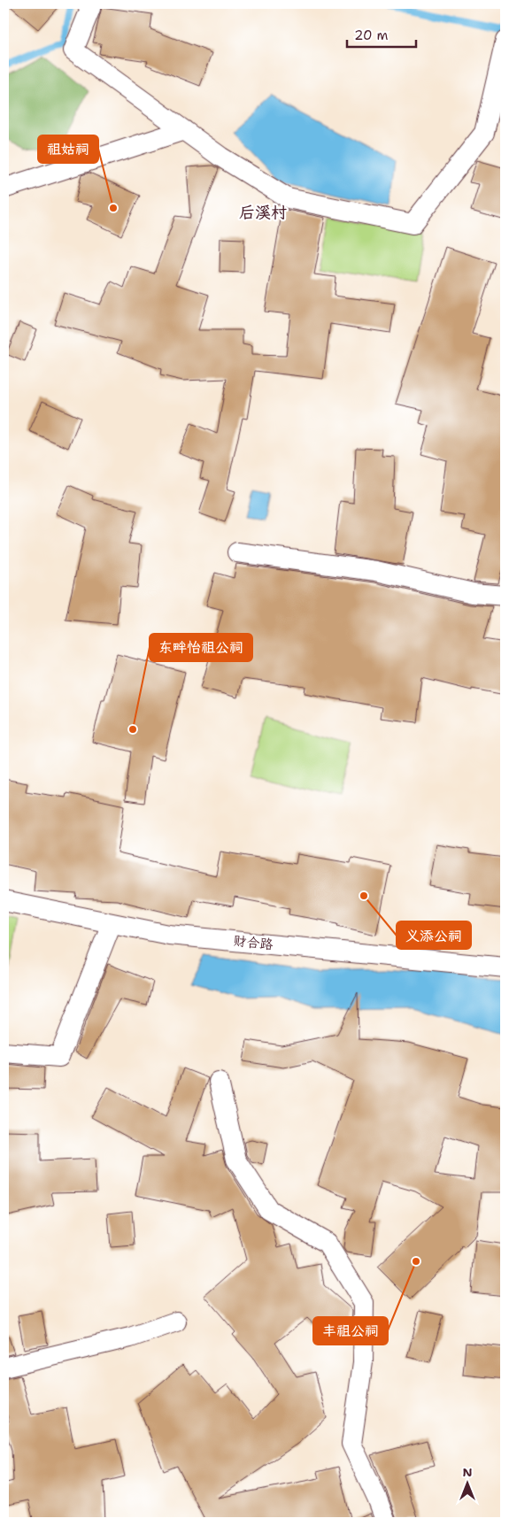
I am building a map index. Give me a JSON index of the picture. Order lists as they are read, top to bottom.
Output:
{
  "streets": {
    "street": ["财合路"]
  },
  "districts": ["后溪村"],
  "places": [
    "祖姑祠",
    "东畔怡祖公祠",
    "义添公祠",
    "丰祖公祠"
  ],
  "scale_bar": "20 m",
  "north": "top"
}
